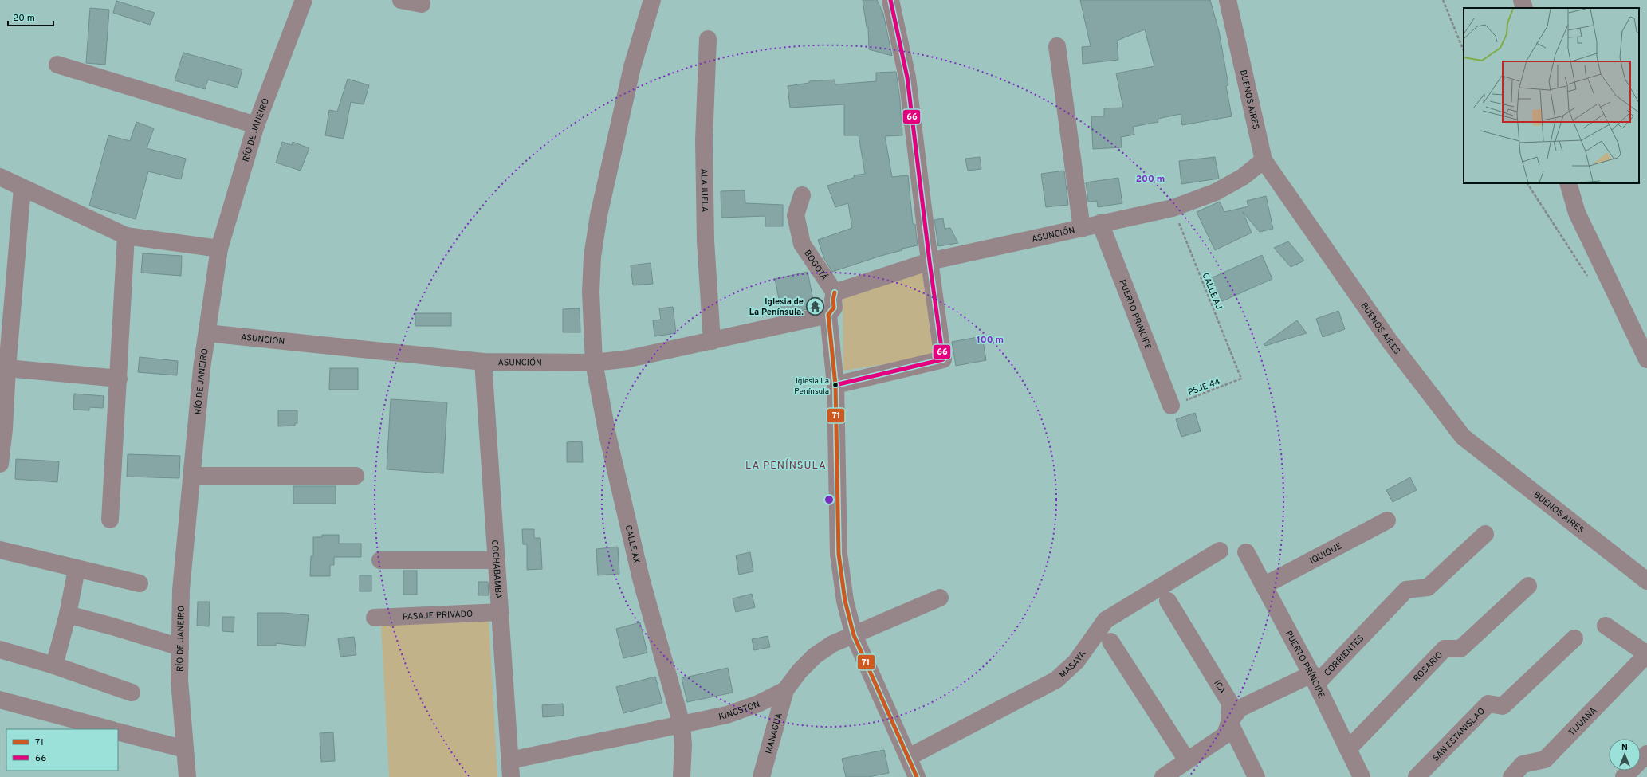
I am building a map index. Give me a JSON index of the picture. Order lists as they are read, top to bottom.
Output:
{
  "streets": {
    "street": [
      "BUENOS AIRES",
      "RÍO DE JANEIRO",
      "ALAJUELA",
      "ASUNCIÓN",
      "BOGOTÁ",
      "PUERTO PRINCIPE",
      "CALLE AX",
      "IQUIQUE",
      "COCHABAMBA",
      "PASAJE PRIVADO",
      "CORRIENTES",
      "MASAYA",
      "PUERTO PRÍNCIPE",
      "ROSARIO",
      "ICA",
      "KINGSTON",
      "TIJUANA",
      "MANAGUA",
      "SAN ESTANISLAO"
    ],
    "path": ["CALLE AJ", "PSJE 44"]
  },
  "crossings": [
    ["BUENOS AIRES", "ASUNCIÓN"],
    ["RÍO DE JANEIRO", "ASUNCIÓN"],
    ["ALAJUELA", "ASUNCIÓN"],
    ["ASUNCIÓN", "BOGOTÁ"],
    ["ASUNCIÓN", "CALLE AJ"],
    ["ASUNCIÓN", "PUERTO PRINCIPE"],
    ["ASUNCIÓN", "CALLE AX"],
    ["ASUNCIÓN", "COCHABAMBA"],
    ["CALLE AJ", "PSJE 44"],
    ["PUERTO PRINCIPE", "PSJE 44"],
    ["CALLE AX", "KINGSTON"],
    ["IQUIQUE", "PUERTO PRÍNCIPE"],
    ["COCHABAMBA", "PASAJE PRIVADO"],
    ["COCHABAMBA", "KINGSTON"],
    ["CORRIENTES", "PUERTO PRÍNCIPE"],
    ["CORRIENTES", "ICA"],
    ["PUERTO PRÍNCIPE", "ROSARIO"],
    ["KINGSTON", "MANAGUA"]
  ],
  "districts": ["LA PENÍNSULA"],
  "places": {
    "temple": ["Iglesia de La Península."],
    "other": ["Iglesia La Península"]
  },
  "lines": ["transit line 66", "transit line 71"],
  "legend": ["71", "66"],
  "scale_bar": "20 m",
  "north": "top",
  "rings": ["200 m", "100 m"]
}
